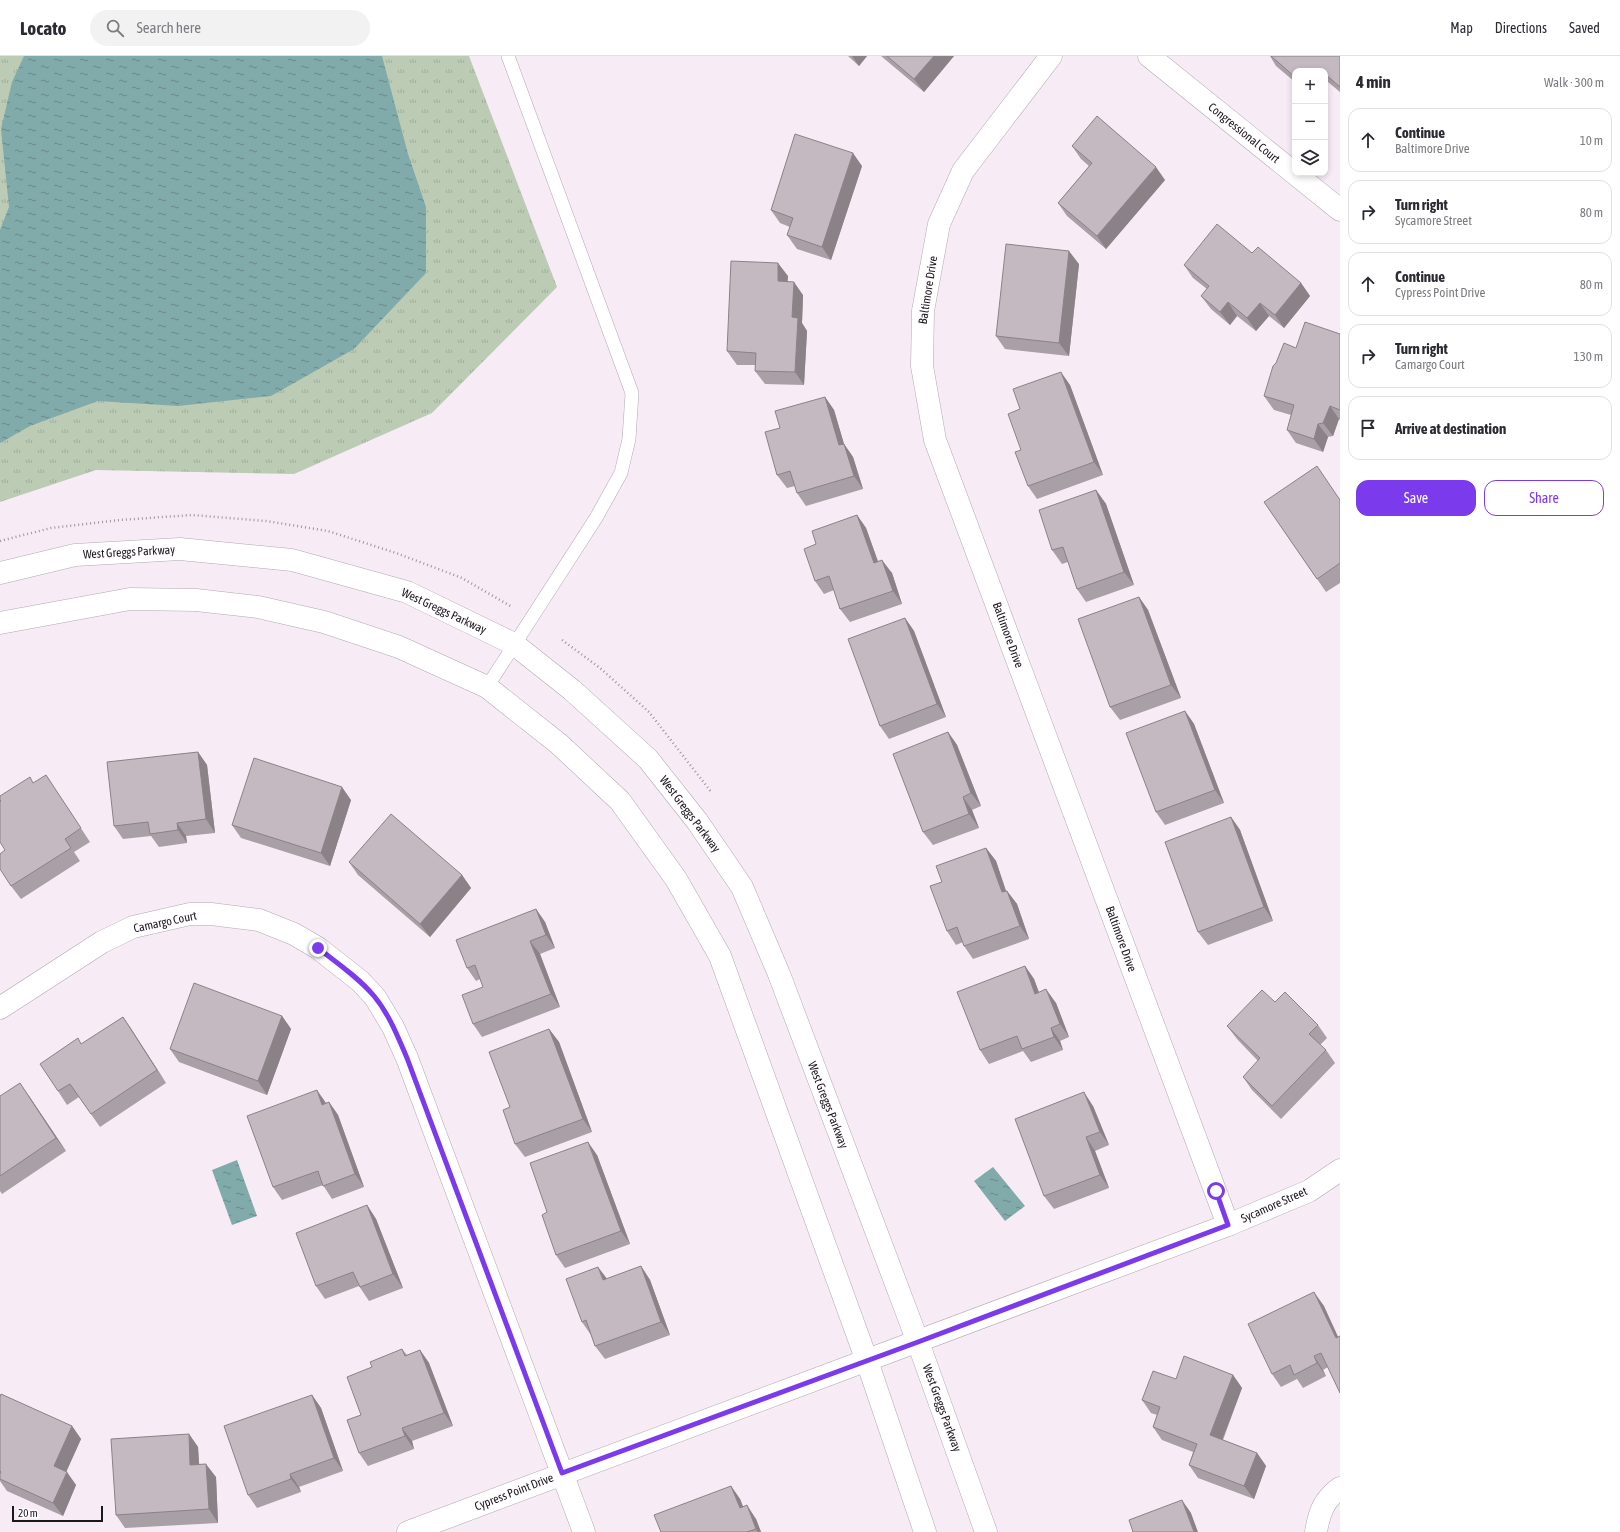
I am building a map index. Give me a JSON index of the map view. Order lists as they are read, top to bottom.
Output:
{
  "streets": {
    "street": [
      "Congressional Court",
      "Baltimore Drive",
      "West Greggs Parkway",
      "Camargo Court",
      "Sycamore Street",
      "Cypress Point Drive"
    ]
  },
  "crossings": [
    ["Baltimore Drive", "Sycamore Street"],
    ["West Greggs Parkway", "Sycamore Street"],
    ["Camargo Court", "Cypress Point Drive"],
    ["Sycamore Street", "Cypress Point Drive"]
  ],
  "scale_bar": "20 m",
  "page": {
    "header": "Locato",
    "search": "Search here",
    "nav": ["Map", "Directions", "Saved"],
    "heading": ["4 min", "Walk · 300 m"],
    "map_buttons": ["+", "−"],
    "list": [
      ["Continue", "Baltimore Drive", "10 m"],
      ["Turn right", "Sycamore Street", "80 m"],
      ["Continue", "Cypress Point Drive", "80 m"],
      ["Turn right", "Camargo Court", "130 m"],
      "Arrive at destination"
    ],
    "buttons": ["Save", "Share"],
    "scale": "20 m"
  }
}
